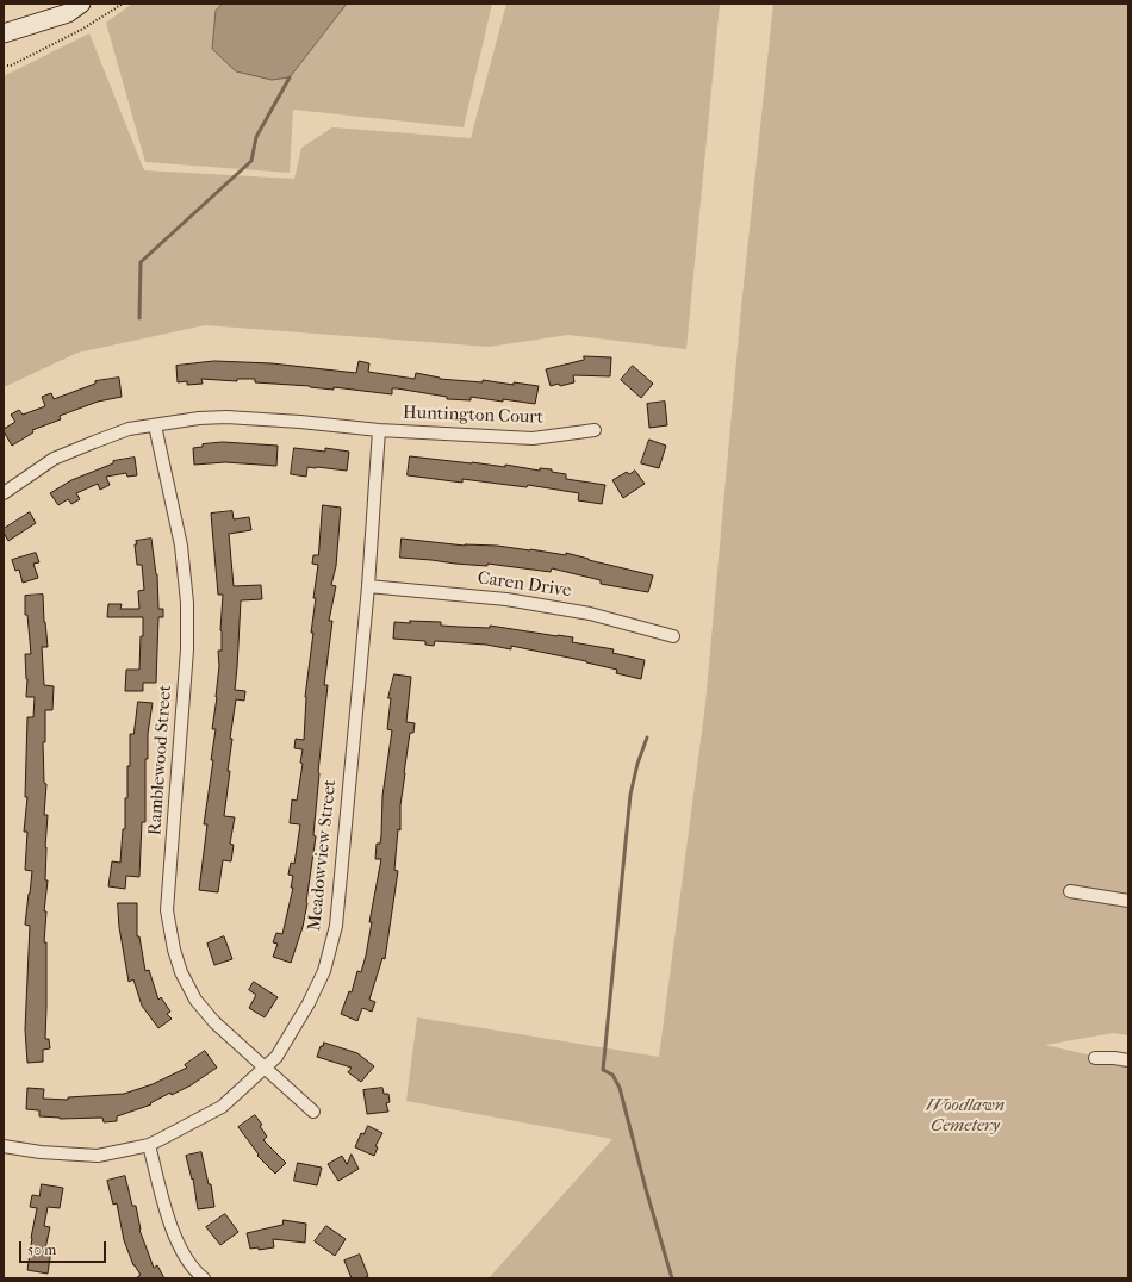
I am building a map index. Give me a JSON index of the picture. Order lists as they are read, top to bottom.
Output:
{
  "streets": {
    "street": [
      "Huntington Court",
      "Caren Drive",
      "Ramblewood Street",
      "Meadowview Street"
    ]
  },
  "crossings": [
    ["Huntington Court", "Ramblewood Street"],
    ["Huntington Court", "Meadowview Street"],
    ["Caren Drive", "Meadowview Street"],
    ["Ramblewood Street", "Meadowview Street"]
  ],
  "parks": ["Woodlawn Cemetery"],
  "scale_bar": "50 m"
}
